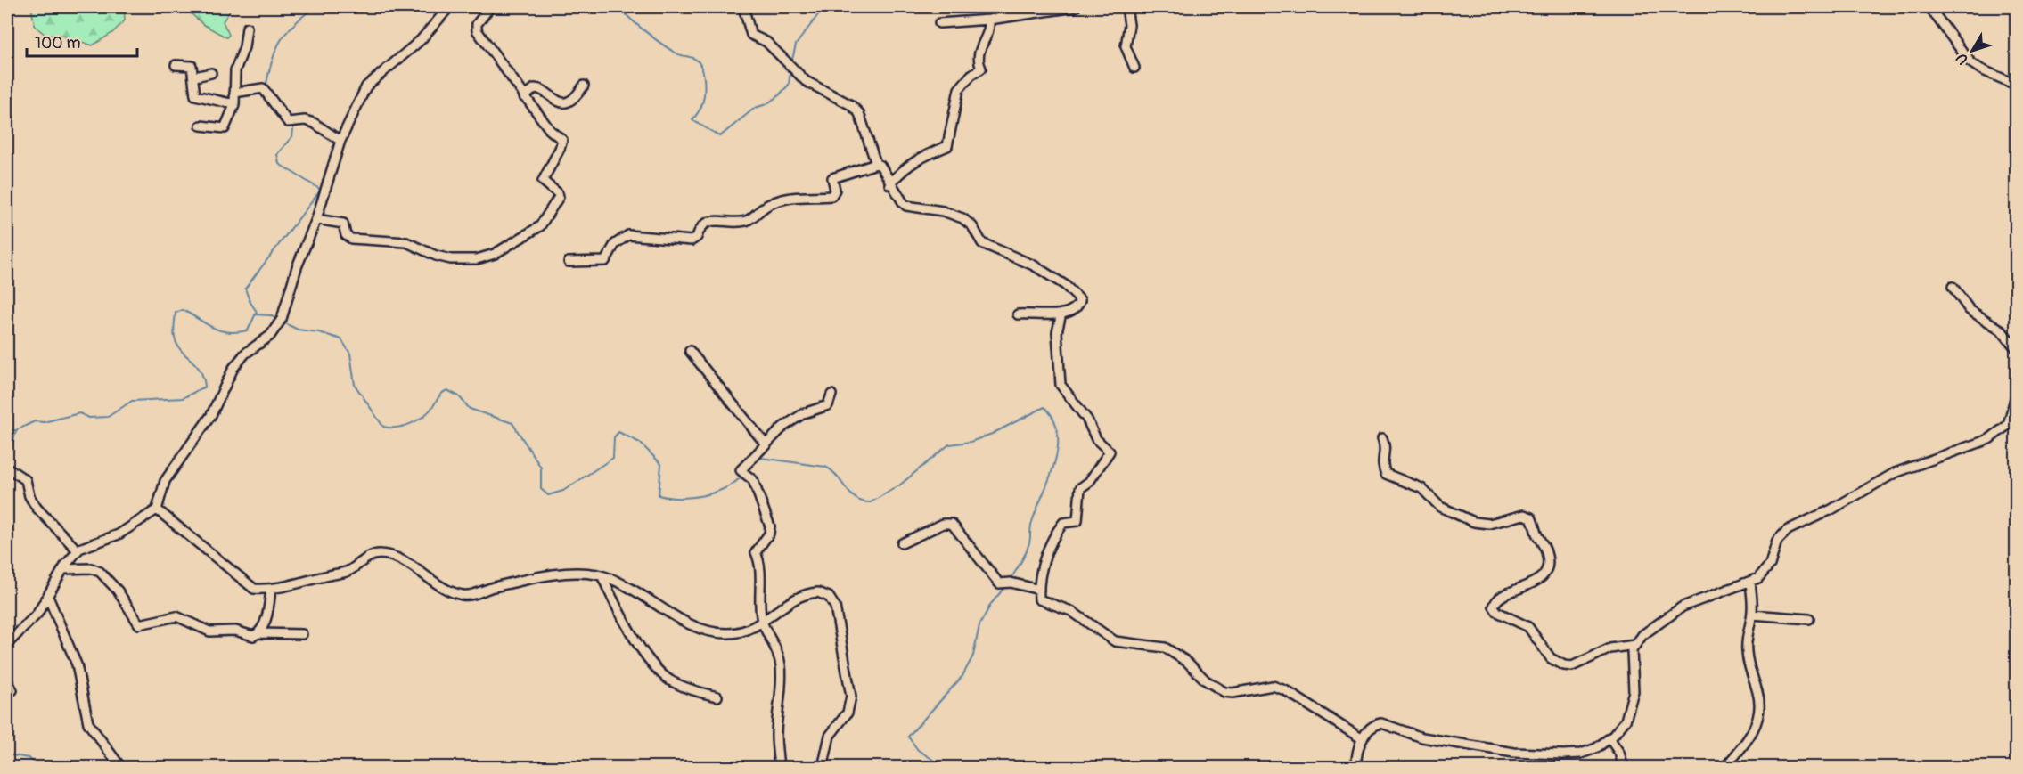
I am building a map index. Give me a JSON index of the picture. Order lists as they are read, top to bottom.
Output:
{
  "scale_bar": "100 m",
  "north": "bottom left"
}
